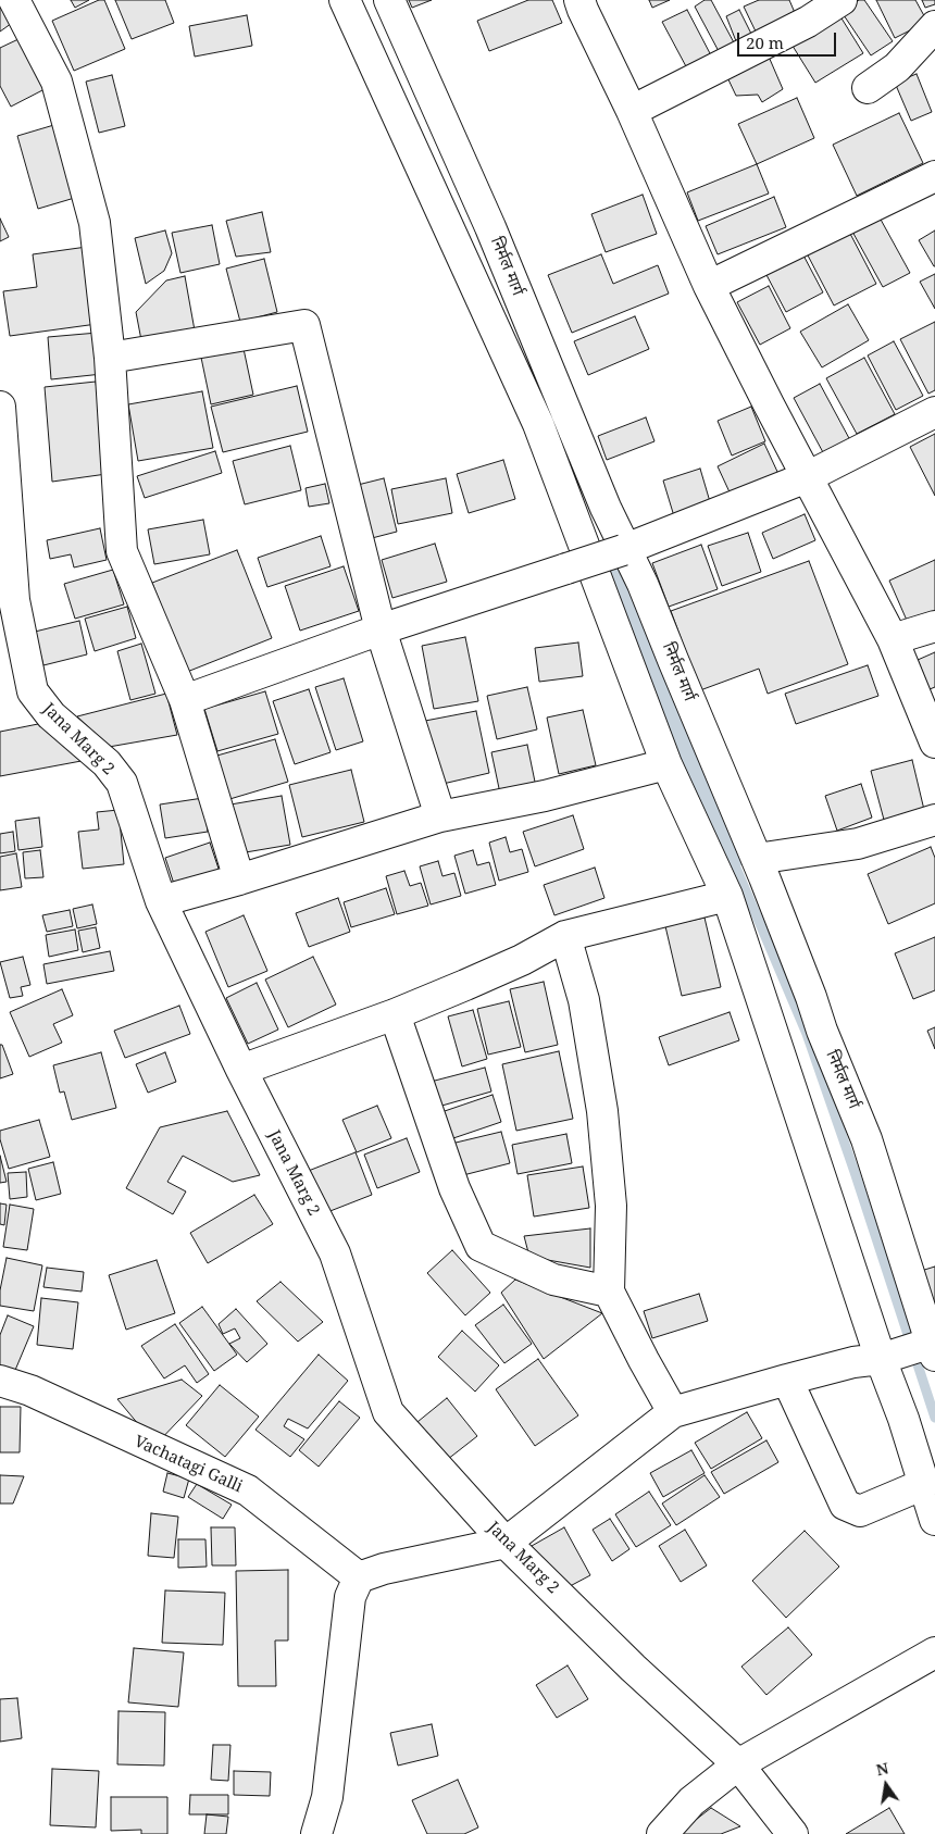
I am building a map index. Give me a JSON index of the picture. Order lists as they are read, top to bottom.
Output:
{
  "streets": {
    "street": ["निर्मल मार्ग", "Jana Marg 2", "Vachatagi Galli"]
  },
  "scale_bar": "20 m",
  "north": "top"
}
